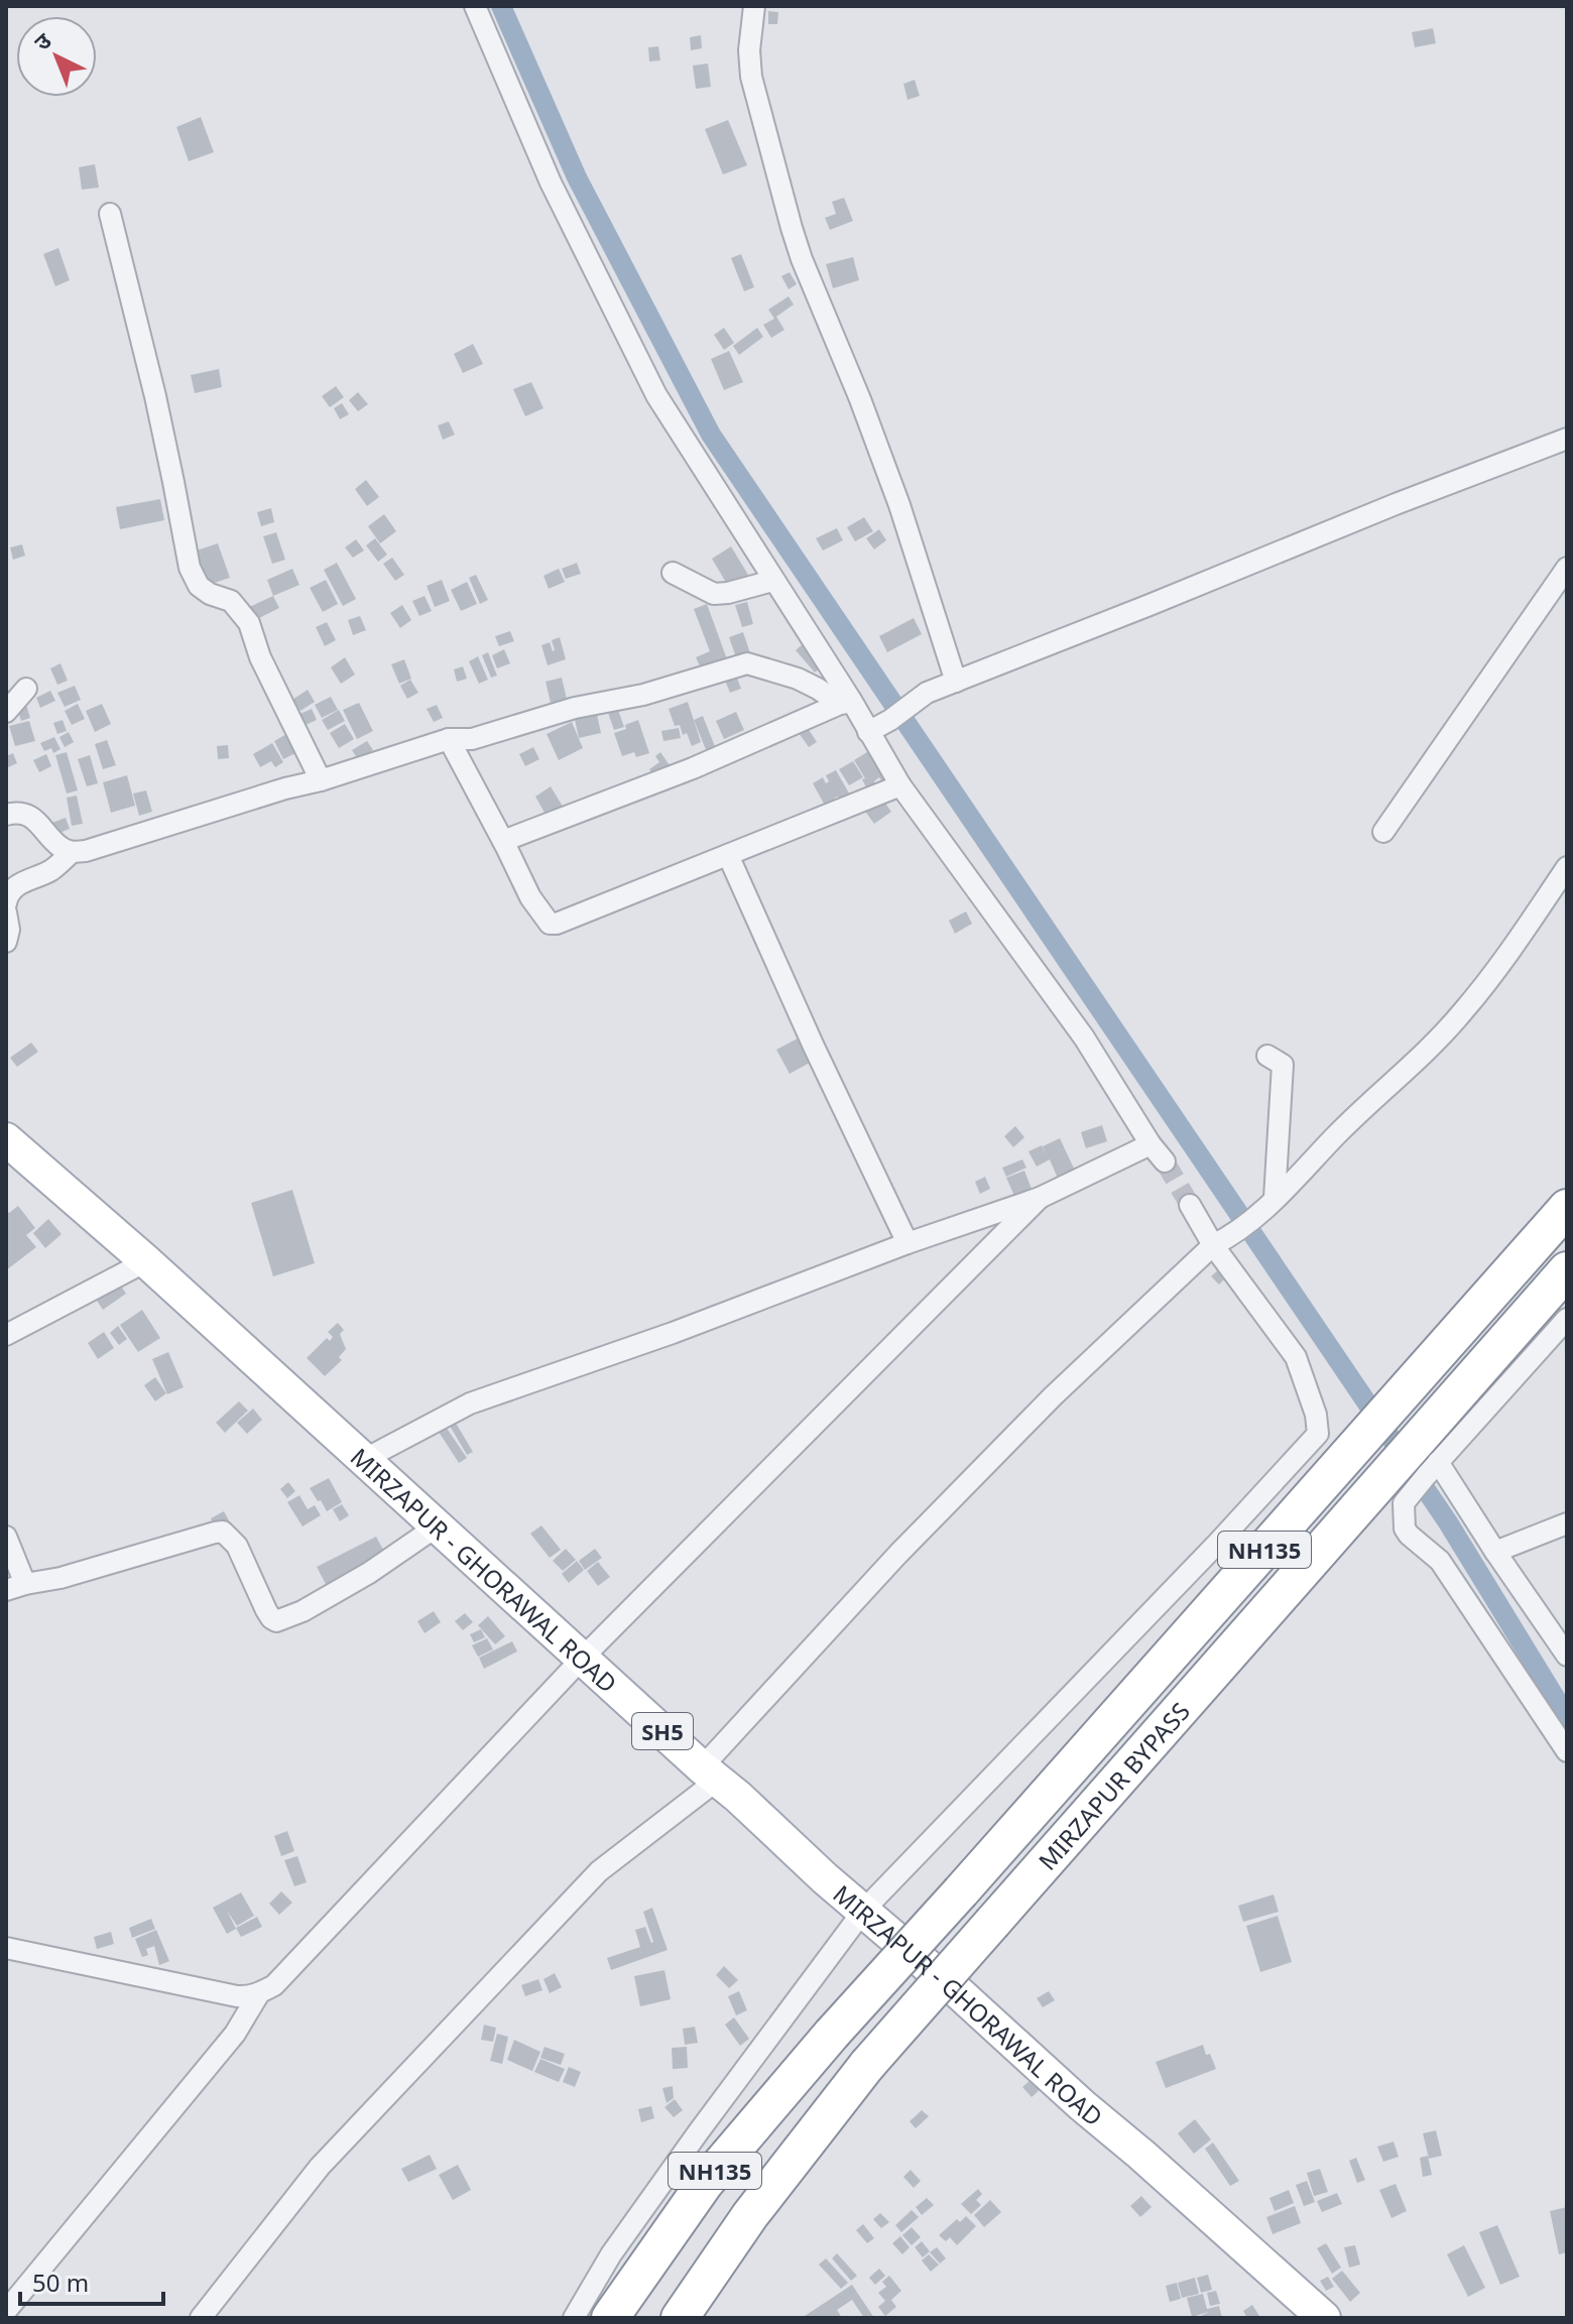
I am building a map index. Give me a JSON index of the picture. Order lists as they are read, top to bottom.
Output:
{
  "streets": {
    "highway": ["NH135", "MIRZAPUR BYPASS"],
    "main road": ["MIRZAPUR - GHORAWAL ROAD", "SH5"]
  },
  "scale_bar": "50 m",
  "north": "top left"
}
